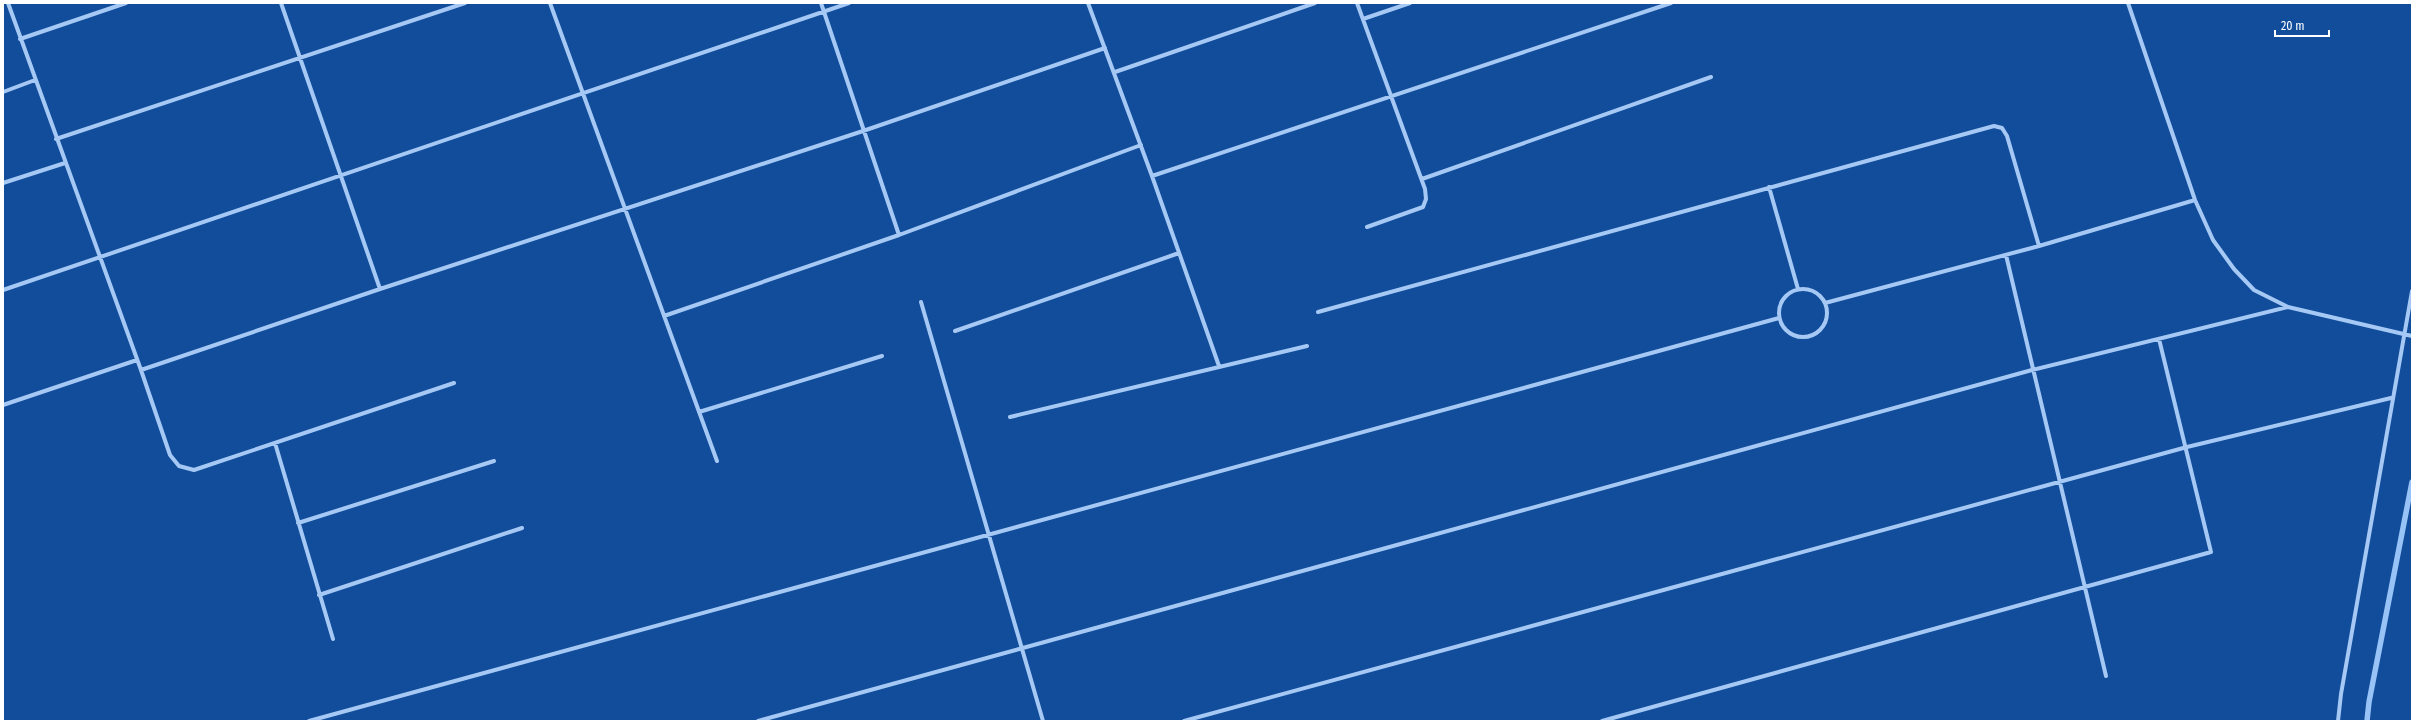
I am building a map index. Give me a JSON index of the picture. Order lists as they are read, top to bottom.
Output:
{
  "scale_bar": "20 m"
}
